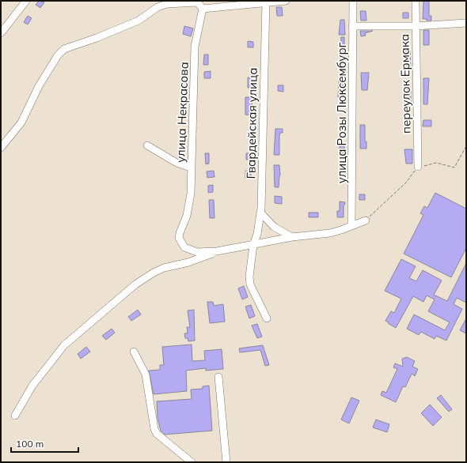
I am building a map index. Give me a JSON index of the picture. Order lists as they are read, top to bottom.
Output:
{
  "streets": {
    "street": [
      "переулок Ермака",
      "улица Некрасова",
      "улица Розы Люксембург",
      "Гвардейская улица"
    ]
  },
  "scale_bar": "100 m"
}
